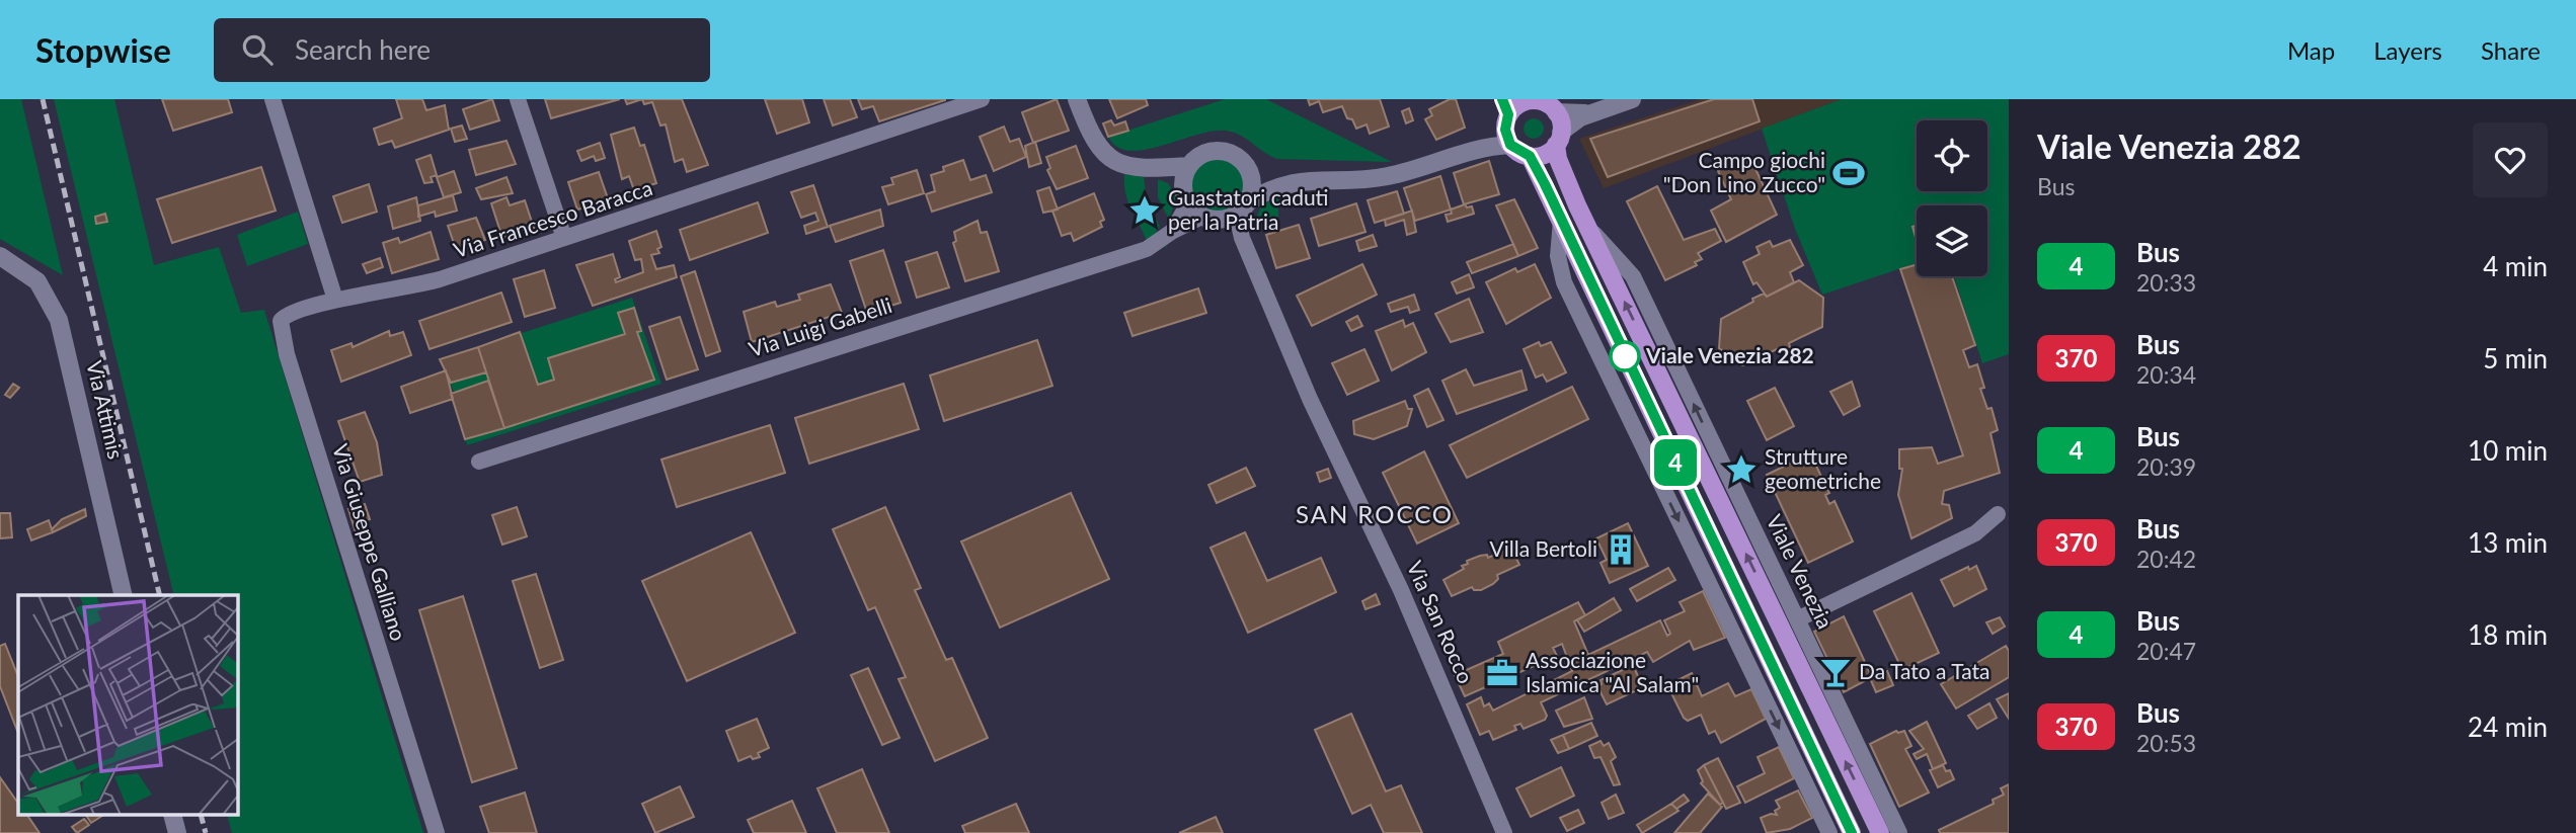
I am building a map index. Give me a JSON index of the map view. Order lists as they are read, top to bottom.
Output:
{
  "streets": {
    "main road": ["Viale Venezia"],
    "street": [
      "Via Francesco Baracca",
      "Via Luigi Gabelli",
      "Via Attimis",
      "Via Giuseppe Galliano",
      "Via San Rocco"
    ]
  },
  "crossings": [
    ["Via Francesco Baracca", "Via Giuseppe Galliano"],
    ["Via Luigi Gabelli", "Via San Rocco"]
  ],
  "districts": ["SAN ROCCO"],
  "places": {
    "sports": ["Campo giochi \"Don Lino Zucco\""],
    "place": ["Guastatori caduti per la Patria", "Strutture geometriche"],
    "other": ["Viale Venezia 282"],
    "building": ["Villa Bertoli"],
    "bar": ["Da Tato a Tata"],
    "office": ["Associazione Islamica \"Al Salam\""]
  },
  "lines": ["bus line 4"],
  "page": {
    "header": "Stopwise",
    "search": "Search here",
    "nav": ["Map", "Layers", "Share"],
    "on_map": "4",
    "heading": ["Viale Venezia 282", "Bus"],
    "list": [
      {
        "mark": "4",
        "name": "Bus",
        "note": "20:33",
        "value": "4 min"
      },
      {
        "mark": "370",
        "name": "Bus",
        "note": "20:34",
        "value": "5 min"
      },
      {
        "mark": "4",
        "name": "Bus",
        "note": "20:39",
        "value": "10 min"
      },
      {
        "mark": "370",
        "name": "Bus",
        "note": "20:42",
        "value": "13 min"
      },
      {
        "mark": "4",
        "name": "Bus",
        "note": "20:47",
        "value": "18 min"
      },
      {
        "mark": "370",
        "name": "Bus",
        "note": "20:53",
        "value": "24 min"
      }
    ]
  }
}
